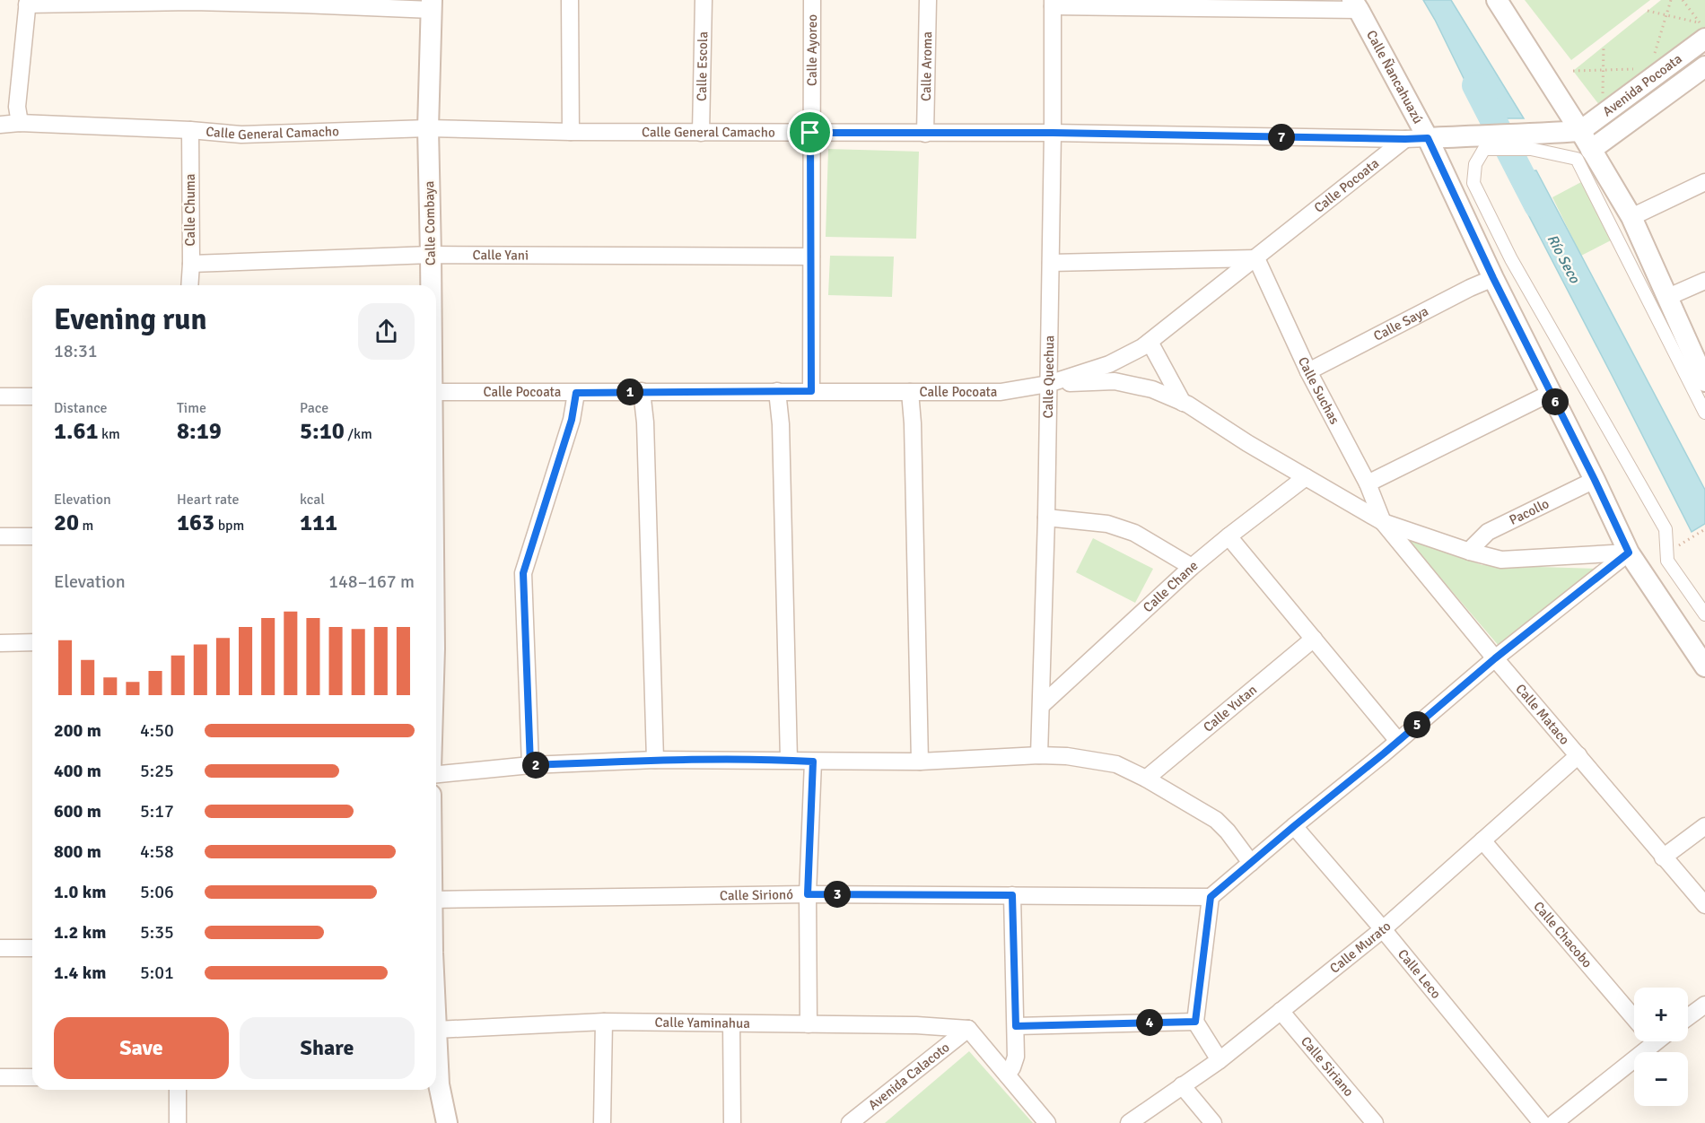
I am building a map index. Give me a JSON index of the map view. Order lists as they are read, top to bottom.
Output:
{
  "streets": {
    "street": [
      "Calle Ayoreo",
      "Calle Escola",
      "Calle Aroma",
      "Calle Ñancahuazú",
      "Avenida Pocoata",
      "Calle General Camacho",
      "Calle Pocoata",
      "Calle Chuma",
      "Calle Combaya",
      "Calle Yani",
      "Calle Saya",
      "Calle Quechua",
      "Calle Suchas",
      "Pacollo",
      "Calle Chane",
      "Calle Yutan",
      "Calle Mataco",
      "Calle Sirionó",
      "Calle Chacobo",
      "Calle Murato",
      "Calle Leco",
      "Calle Yaminahua",
      "Calle Siriano",
      "Avenida Calacoto"
    ]
  },
  "crossings": [
    ["Calle Ayoreo", "Calle General Camacho"],
    ["Calle Ayoreo", "Calle Pocoata"],
    ["Calle Ayoreo", "Calle Yani"],
    ["Calle Escola", "Calle General Camacho"],
    ["Calle Aroma", "Calle General Camacho"],
    ["Calle Ñancahuazú", "Calle General Camacho"],
    ["Calle Ñancahuazú", "Calle Saya"],
    ["Calle Ñancahuazú", "Pacollo"],
    ["Avenida Pocoata", "Calle General Camacho"],
    ["Calle General Camacho", "Calle Pocoata"],
    ["Calle General Camacho", "Calle Chuma"],
    ["Calle General Camacho", "Calle Combaya"],
    ["Calle General Camacho", "Calle Quechua"],
    ["Calle Pocoata", "Calle Quechua"],
    ["Calle Pocoata", "Calle Suchas"],
    ["Calle Chuma", "Calle Yani"],
    ["Calle Combaya", "Calle Yani"],
    ["Calle Saya", "Calle Suchas"],
    ["Calle Quechua", "Calle Chane"],
    ["Calle Suchas", "Calle Mataco"],
    ["Calle Mataco", "Calle Murato"],
    ["Calle Chacobo", "Calle Murato"],
    ["Calle Murato", "Calle Leco"],
    ["Calle Murato", "Calle Siriano"],
    ["Calle Yaminahua", "Avenida Calacoto"]
  ],
  "water": ["Río Seco"],
  "page": {
    "pins": [
      "7",
      "1",
      "6",
      "5",
      "2",
      "3",
      "4"
    ],
    "heading": ["Evening run", "18:31"],
    "stats": [
      ["Distance", "1.61 km"],
      ["Time", "8:19"],
      ["Pace", "5:10 /km"],
      ["Elevation", "20 m"],
      ["Heart rate", "163 bpm"],
      ["kcal", "111"]
    ],
    "chart": ["Elevation", "148–167 m"],
    "list": [
      {
        "name": "200 m",
        "note": "4:50"
      },
      {
        "name": "400 m",
        "note": "5:25"
      },
      {
        "name": "600 m",
        "note": "5:17"
      },
      {
        "name": "800 m",
        "note": "4:58"
      },
      {
        "name": "1.0 km",
        "note": "5:06"
      },
      {
        "name": "1.2 km",
        "note": "5:35"
      },
      {
        "name": "1.4 km",
        "note": "5:01"
      }
    ],
    "map_buttons": ["+", "−"],
    "buttons": ["Save", "Share"]
  }
}
